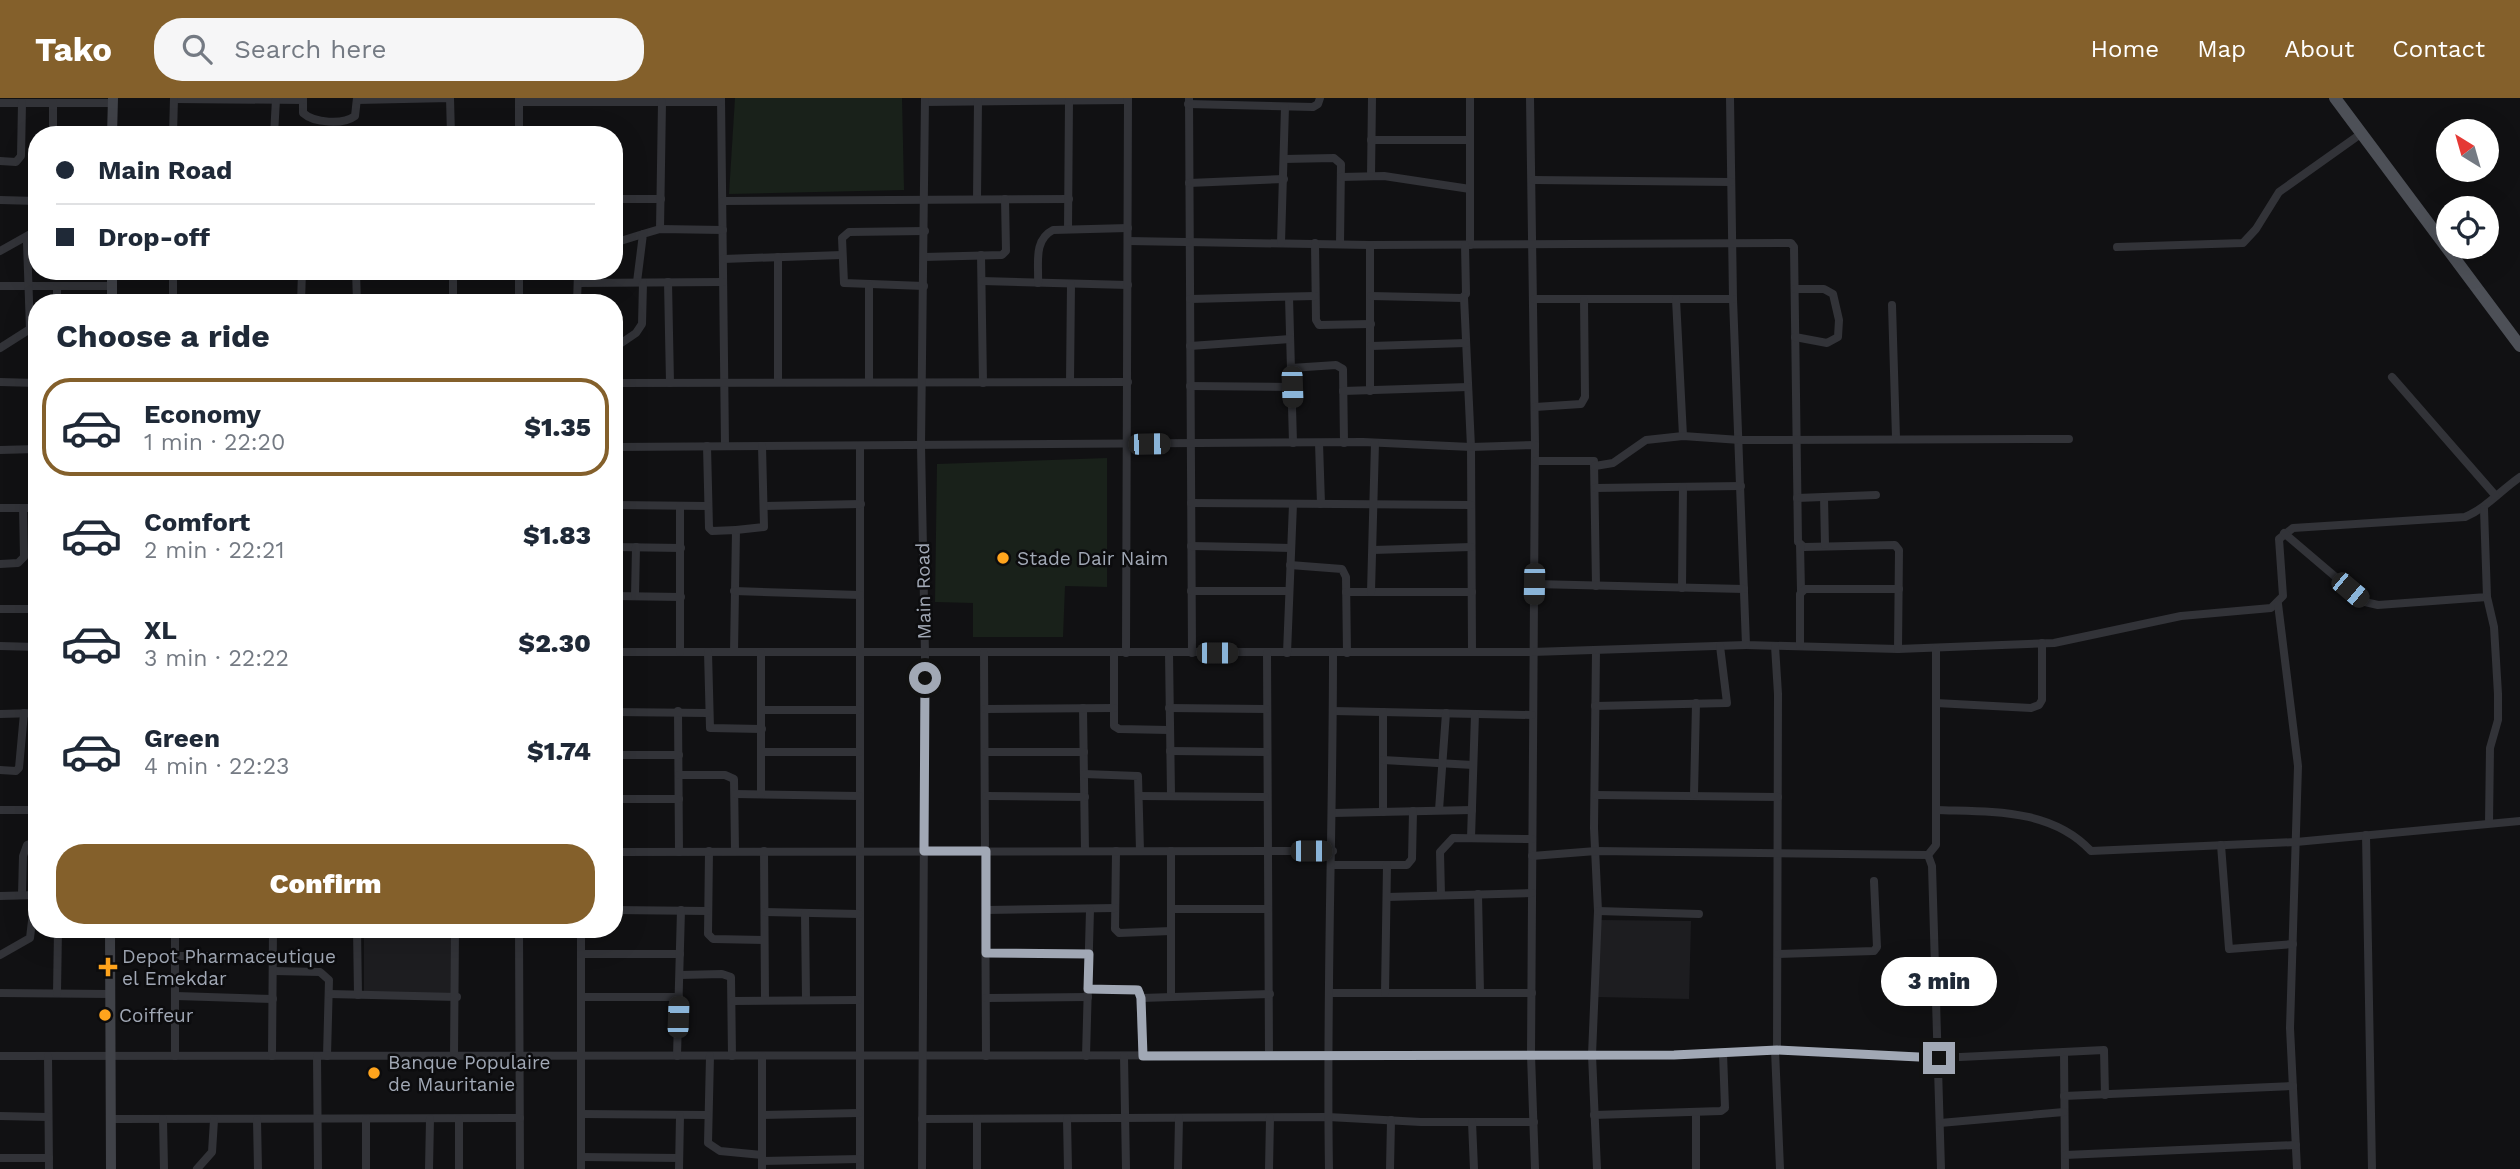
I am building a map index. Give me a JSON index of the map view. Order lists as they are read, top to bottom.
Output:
{
  "streets": {
    "street": ["Main Road"]
  },
  "places": {
    "other": ["Stade Dair Naim", "Coiffeur", "Banque Populaire de Mauritanie"],
    "health": ["Depot Pharmaceutique el Emekdar"]
  },
  "north": "top left",
  "page": {
    "header": "Tako",
    "search": "Search here",
    "nav": [
      "Home",
      "Map",
      "About",
      "Contact"
    ],
    "banner": ["Main Road", "Drop-off"],
    "heading": "Choose a ride",
    "list": [
      {
        "name": "Economy",
        "note": "1 min · 22:20",
        "value": "$1.35"
      },
      {
        "name": "Comfort",
        "note": "2 min · 22:21",
        "value": "$1.83"
      },
      {
        "name": "XL",
        "note": "3 min · 22:22",
        "value": "$2.30"
      },
      {
        "name": "Green",
        "note": "4 min · 22:23",
        "value": "$1.74"
      }
    ],
    "buttons": "Confirm",
    "bubble": "3 min"
  }
}
